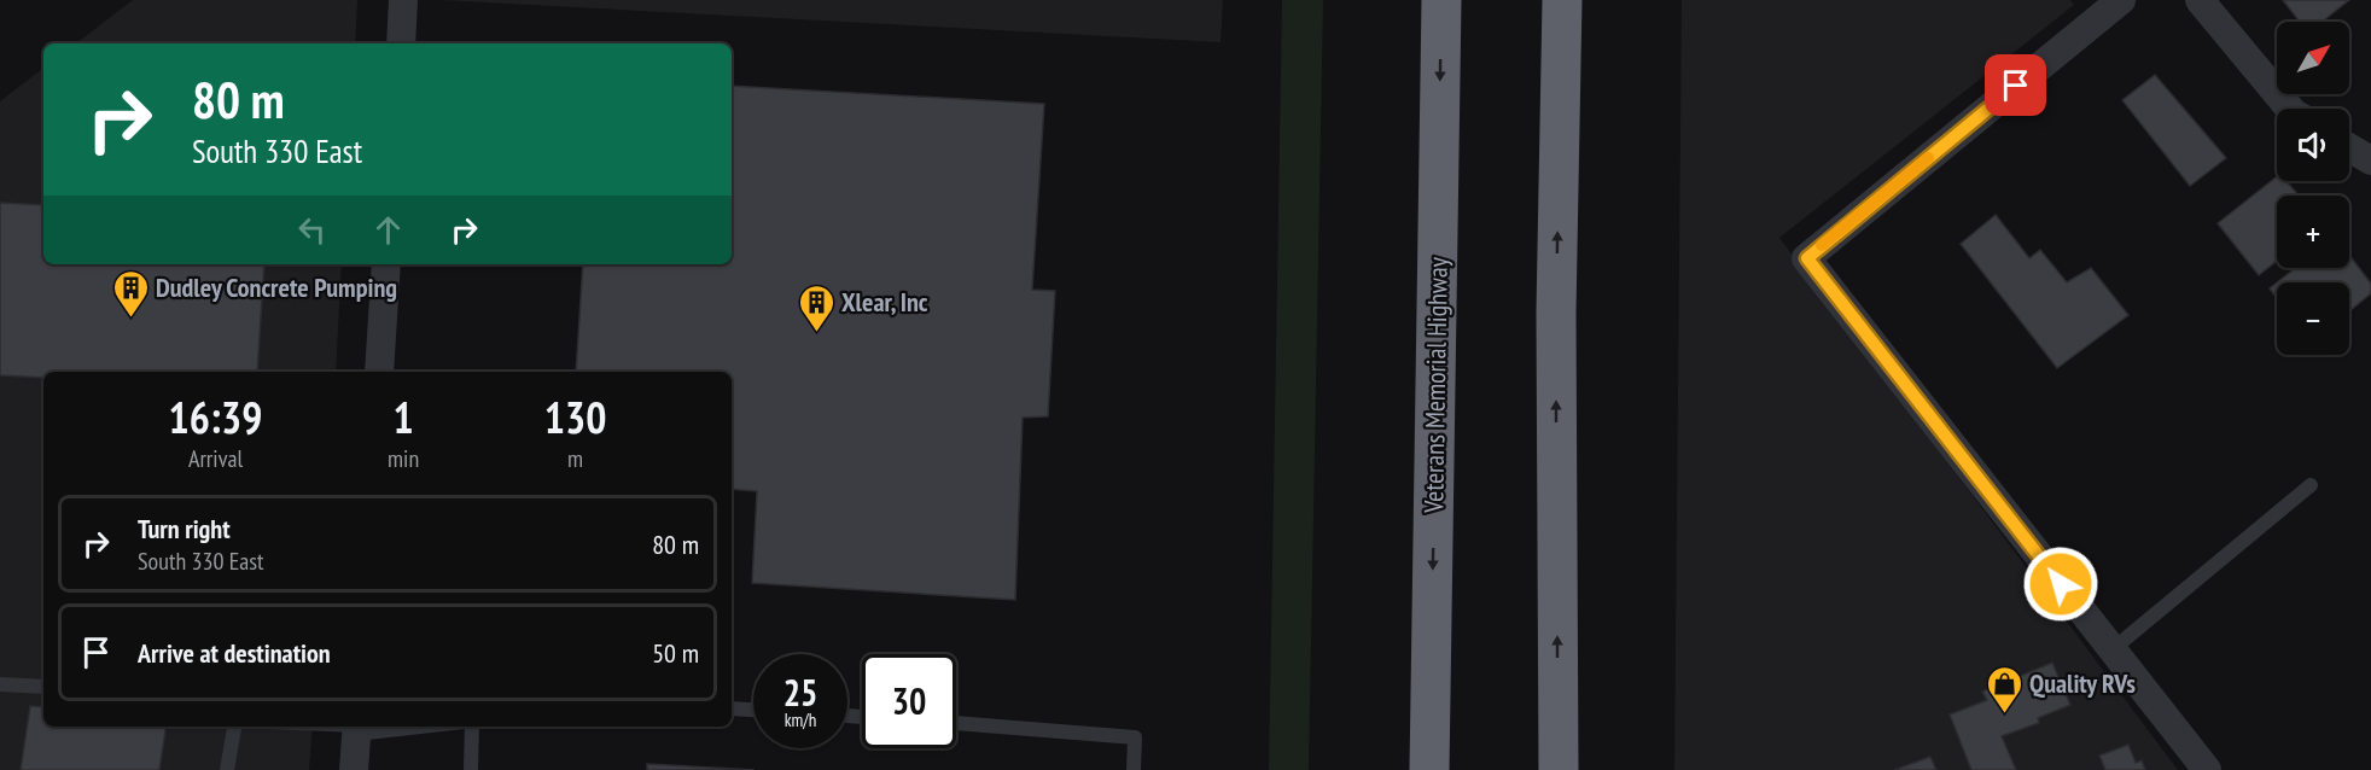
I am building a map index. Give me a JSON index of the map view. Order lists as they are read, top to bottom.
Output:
{
  "streets": {
    "highway": ["Veterans Memorial Highway"]
  },
  "places": {
    "building": ["Dudley Concrete Pumping", "Xlear, Inc"],
    "shop": ["Quality RVs"]
  },
  "north": "top right",
  "page": {
    "map_buttons": ["+", "−"],
    "turn": ["80 m", "South 330 East"],
    "eta": [
      "16:39",
      "Arrival",
      "1",
      "min",
      "130",
      "m"
    ],
    "list": [
      {
        "name": "Turn right",
        "note": "South 330 East",
        "value": "80 m"
      },
      {
        "name": "Arrive at destination",
        "value": "50 m"
      }
    ],
    "speed": "25 km/h",
    "limit": "30"
  }
}
